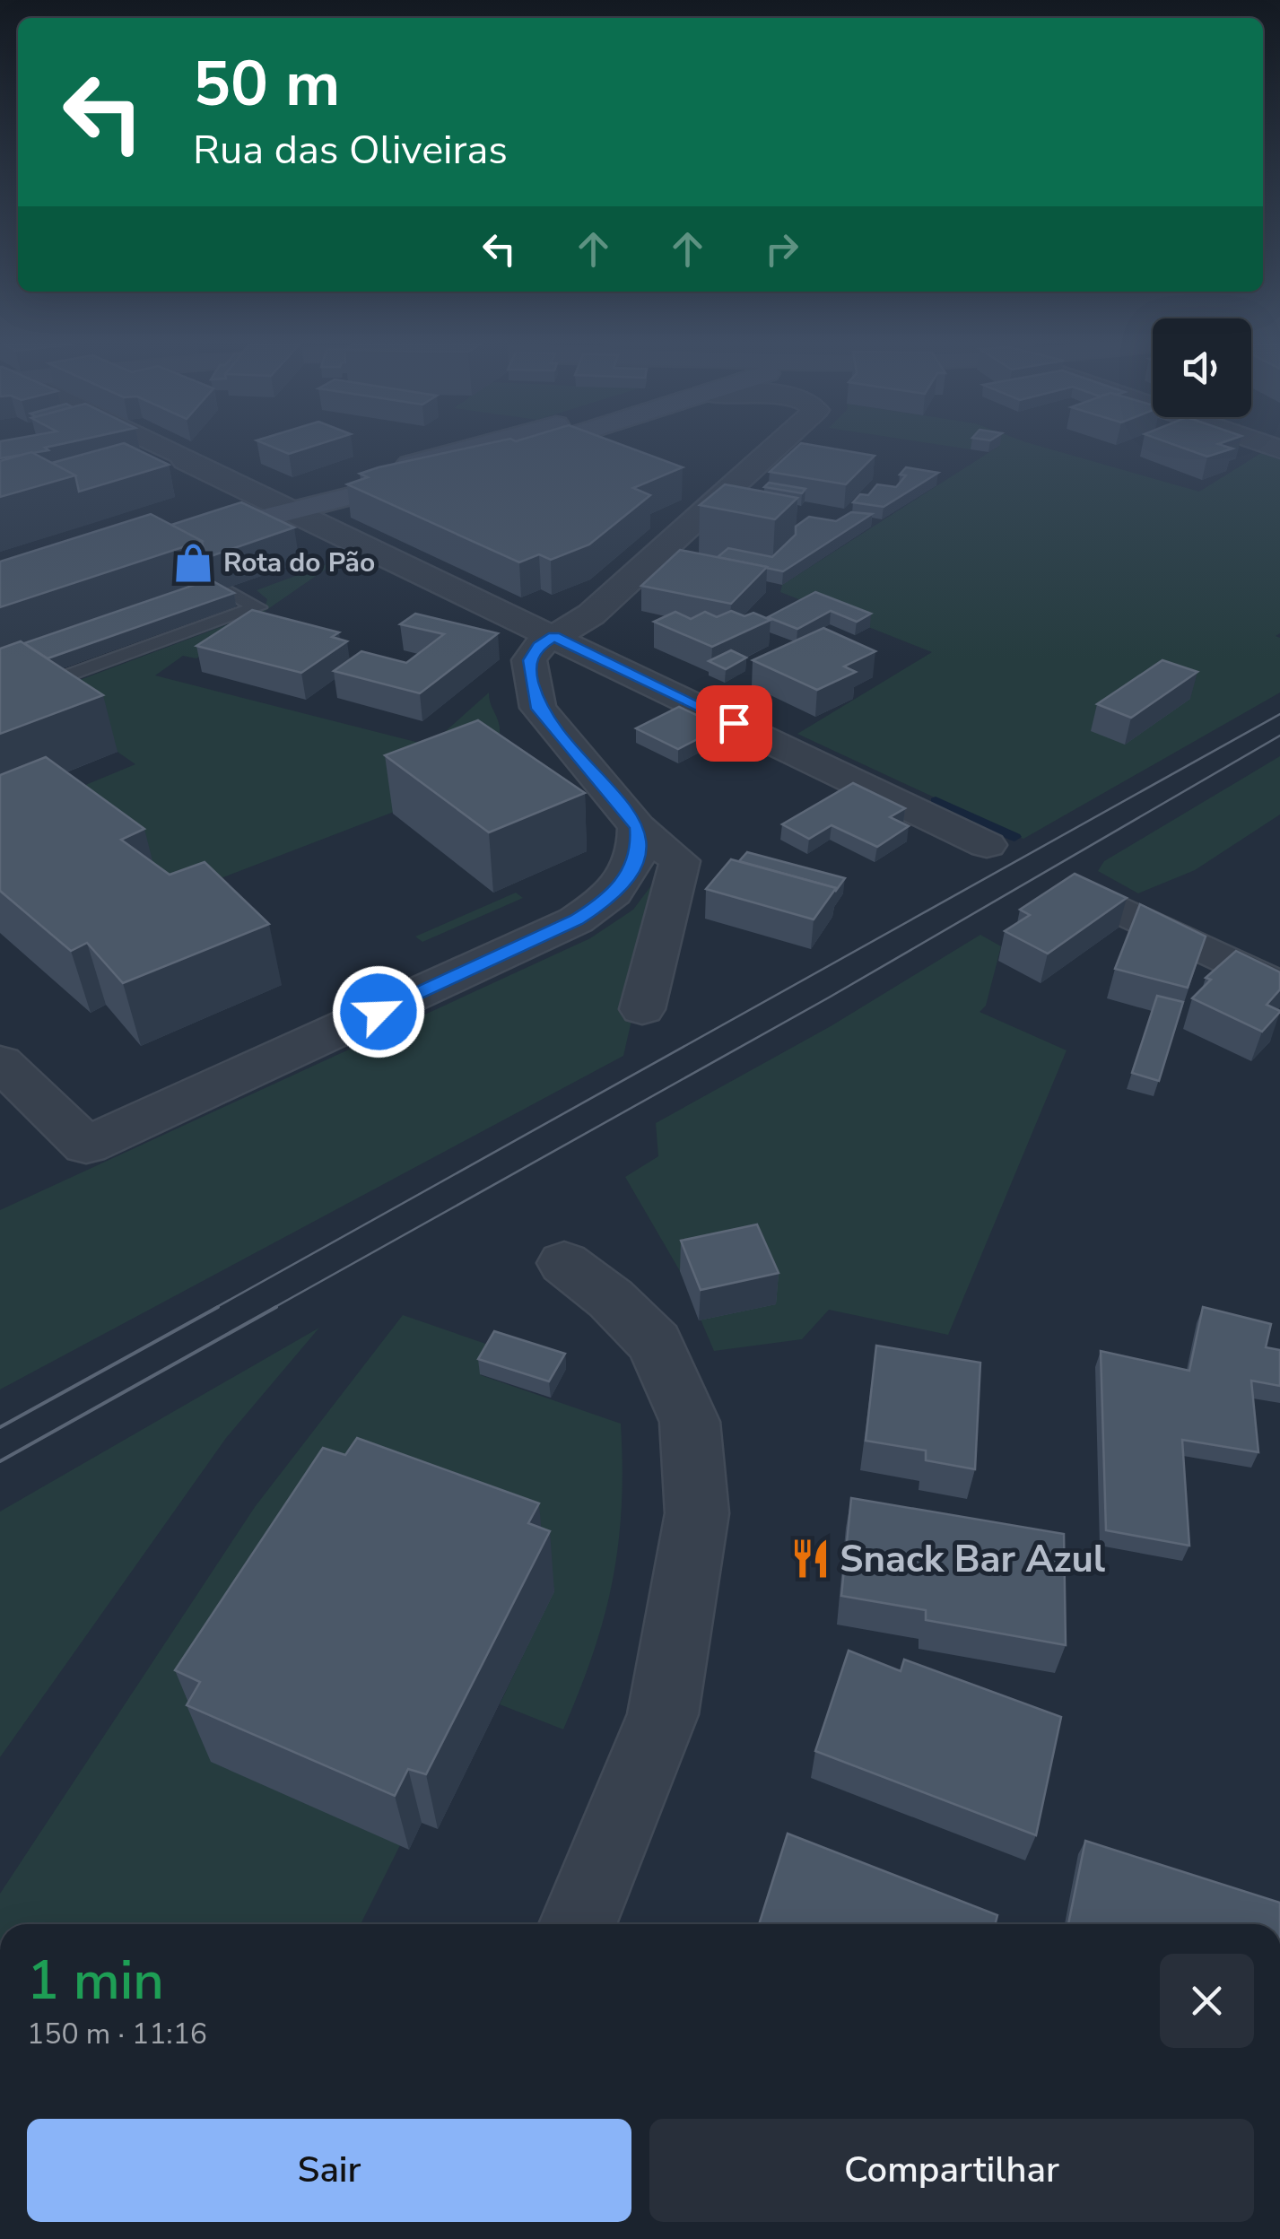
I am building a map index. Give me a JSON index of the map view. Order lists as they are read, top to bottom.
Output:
{
  "places": {
    "shop": ["Rota do Pão"],
    "restaurant": ["Snack Bar Azul"]
  },
  "page": {
    "turn": ["50 m", "Rua das Oliveiras"],
    "heading": ["1 min", "150 m · 11:16"],
    "buttons": ["Sair", "Compartilhar"]
  }
}
